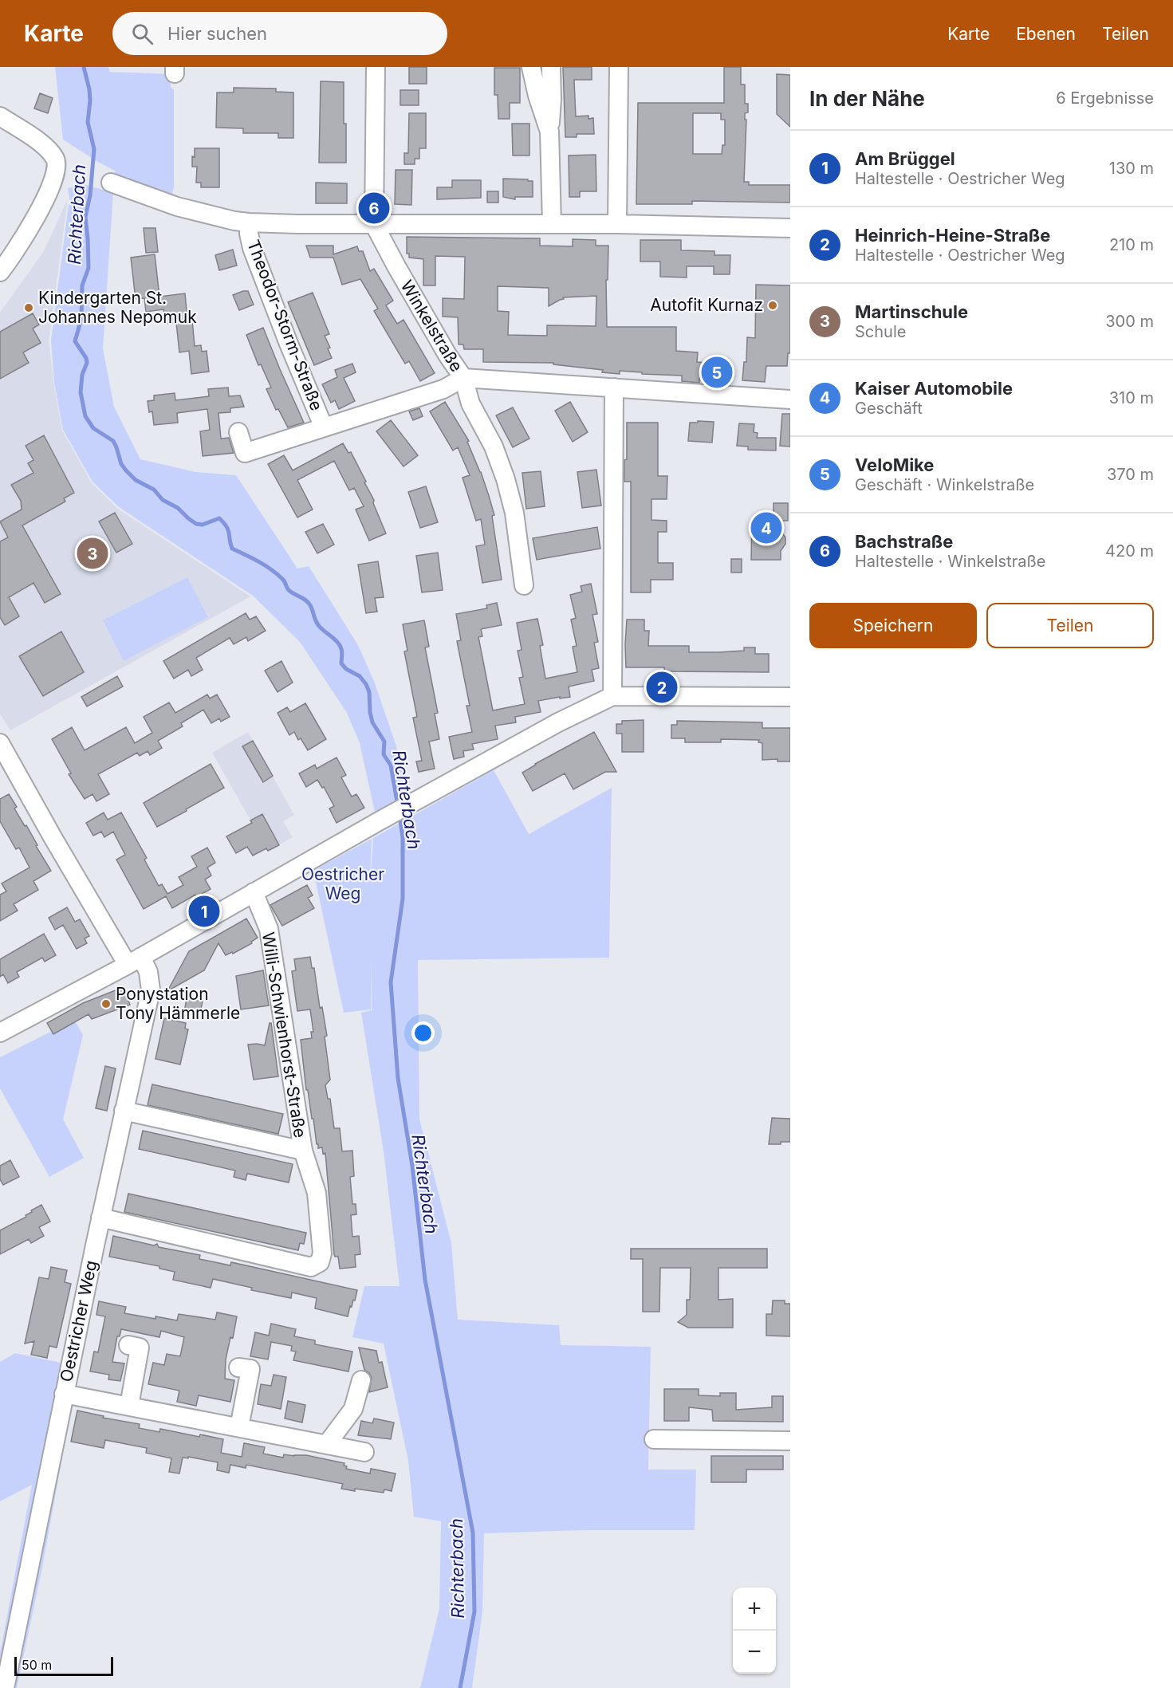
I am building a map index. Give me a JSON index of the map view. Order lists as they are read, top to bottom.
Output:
{
  "streets": {
    "street": [
      "Theodor-Storm-Straße",
      "Winkelstraße",
      "Willi-Schwienhorst-Straße",
      "Oestricher Weg"
    ]
  },
  "crossings": [
    ["Theodor-Storm-Straße", "Winkelstraße"],
    ["Willi-Schwienhorst-Straße", "Oestricher Weg"]
  ],
  "water": ["Richterbach"],
  "parks": ["Oestricher Weg"],
  "places": ["Autofit Kurnaz", "Kindergarten St. Johannes Nepomuk", "Ponystation Tony Hämmerle"],
  "scale_bar": "50 m",
  "page": {
    "header": "Karte",
    "search": "Hier suchen",
    "nav": ["Karte", "Ebenen", "Teilen"],
    "heading": ["In der Nähe", "6 Ergebnisse"],
    "list": [
      {
        "mark": "1",
        "name": "Am Brüggel",
        "note": "Haltestelle · Oestricher Weg",
        "value": "130 m"
      },
      {
        "mark": "2",
        "name": "Heinrich-Heine-Straße",
        "note": "Haltestelle · Oestricher Weg",
        "value": "210 m"
      },
      {
        "mark": "3",
        "name": "Martinschule",
        "note": "Schule",
        "value": "300 m"
      },
      {
        "mark": "4",
        "name": "Kaiser Automobile",
        "note": "Geschäft",
        "value": "310 m"
      },
      {
        "mark": "5",
        "name": "VeloMike",
        "note": "Geschäft · Winkelstraße",
        "value": "370 m"
      },
      {
        "mark": "6",
        "name": "Bachstraße",
        "note": "Haltestelle · Winkelstraße",
        "value": "420 m"
      }
    ],
    "pins": [
      "6",
      "5",
      "4",
      "3",
      "2",
      "1"
    ],
    "buttons": ["Speichern", "Teilen"],
    "map_buttons": ["+", "−"],
    "scale": "50 m"
  }
}
